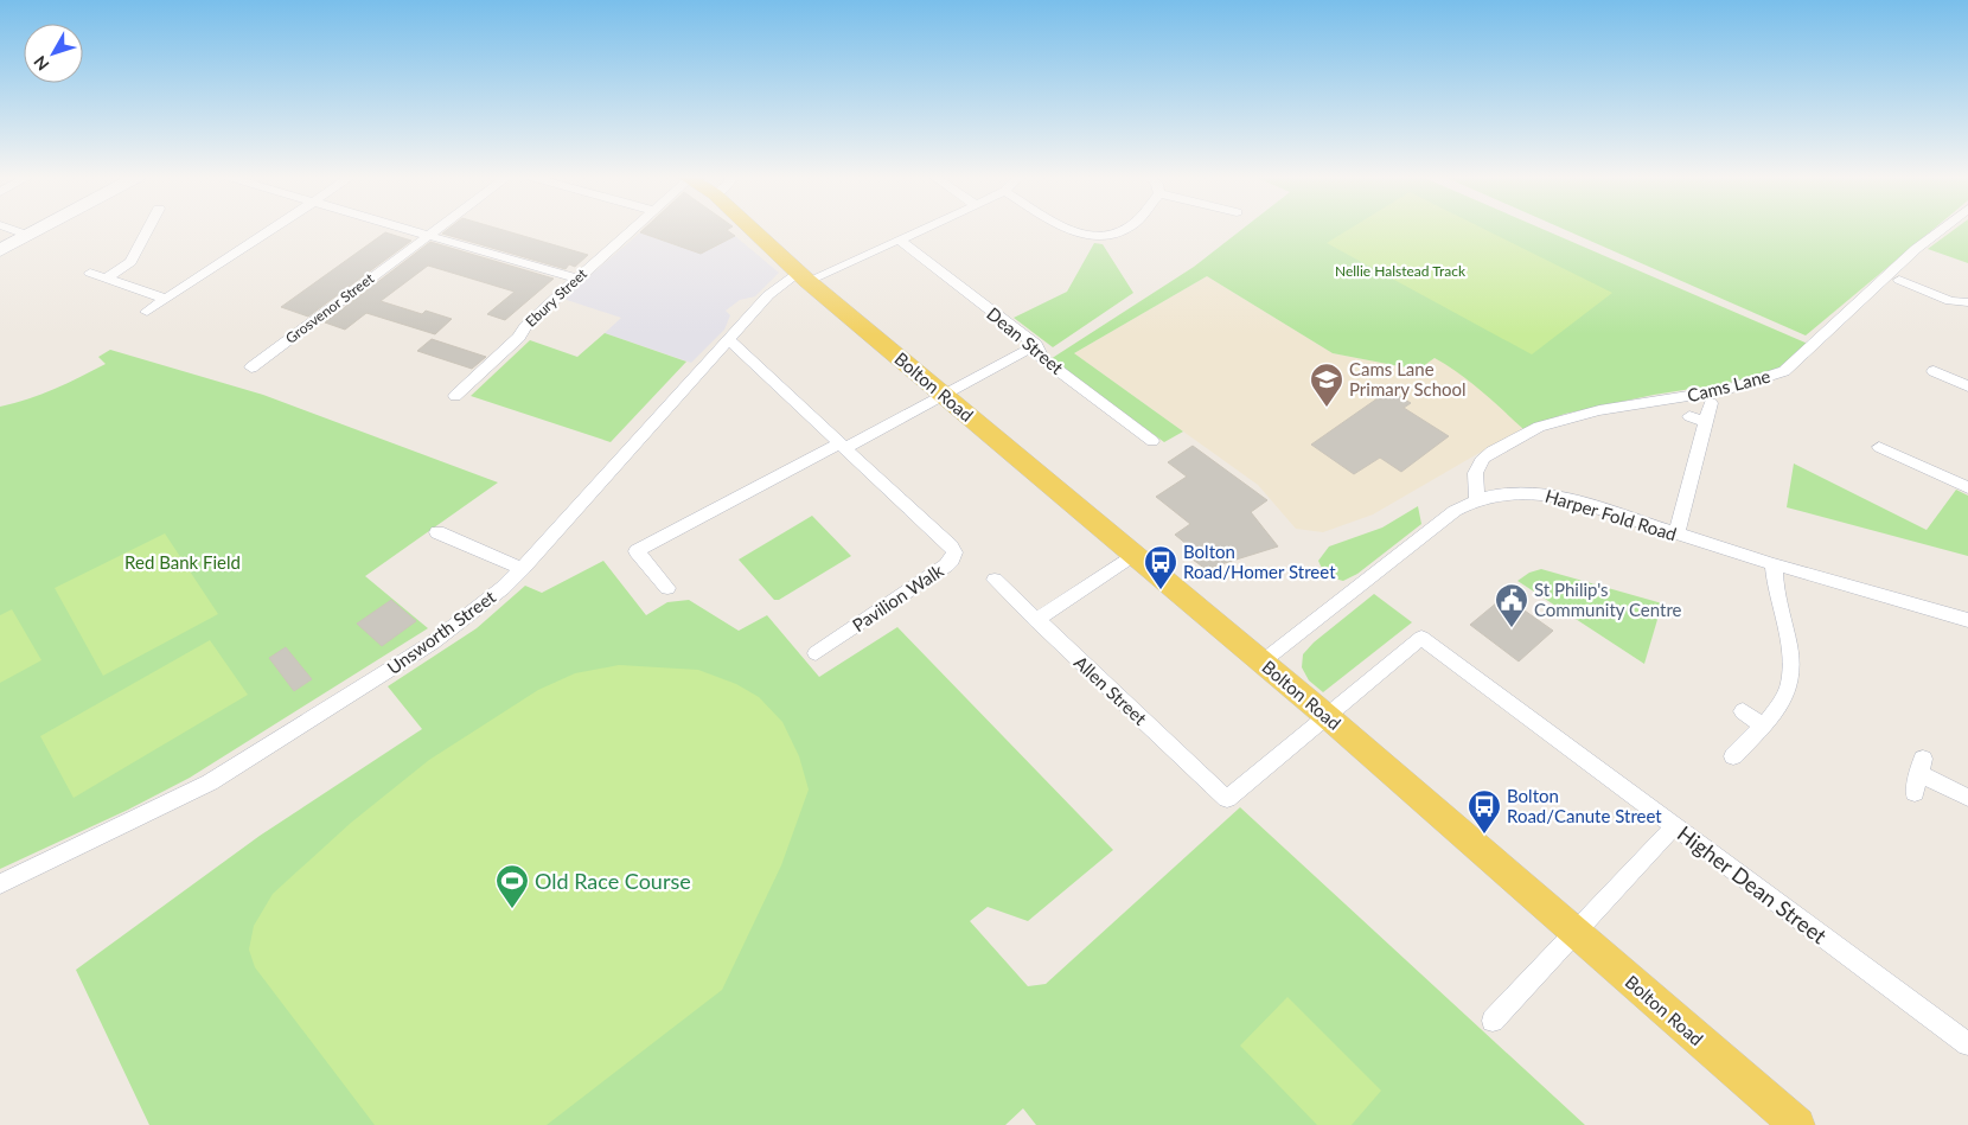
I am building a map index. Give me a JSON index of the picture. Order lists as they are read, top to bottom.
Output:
{
  "streets": {
    "main road": ["Bolton Road"],
    "street": [
      "Ebury Street",
      "Grosvenor Street",
      "Dean Street",
      "Cams Lane",
      "Harper Fold Road",
      "Pavilion Walk",
      "Unsworth Street",
      "Allen Street",
      "Higher Dean Street"
    ]
  },
  "crossings": [
    ["Dean Street", "Unsworth Street"],
    ["Cams Lane", "Harper Fold Road"],
    ["Bolton Road", "Harper Fold Road"],
    ["Bolton Road", "Unsworth Street"],
    ["Bolton Road", "Allen Street"],
    ["Bolton Road", "Higher Dean Street"],
    ["Allen Street", "Higher Dean Street"]
  ],
  "parks": ["Nellie Halstead Track", "Red Bank Field"],
  "places": {
    "school or university": ["Cams Lane Primary School"],
    "bus stop": ["Bolton Road/Homer Street", "Bolton Road/Canute Street"],
    "public building": ["St Philip's Community Centre"],
    "sports": ["Old Race Course"]
  },
  "north": "bottom left"
}
